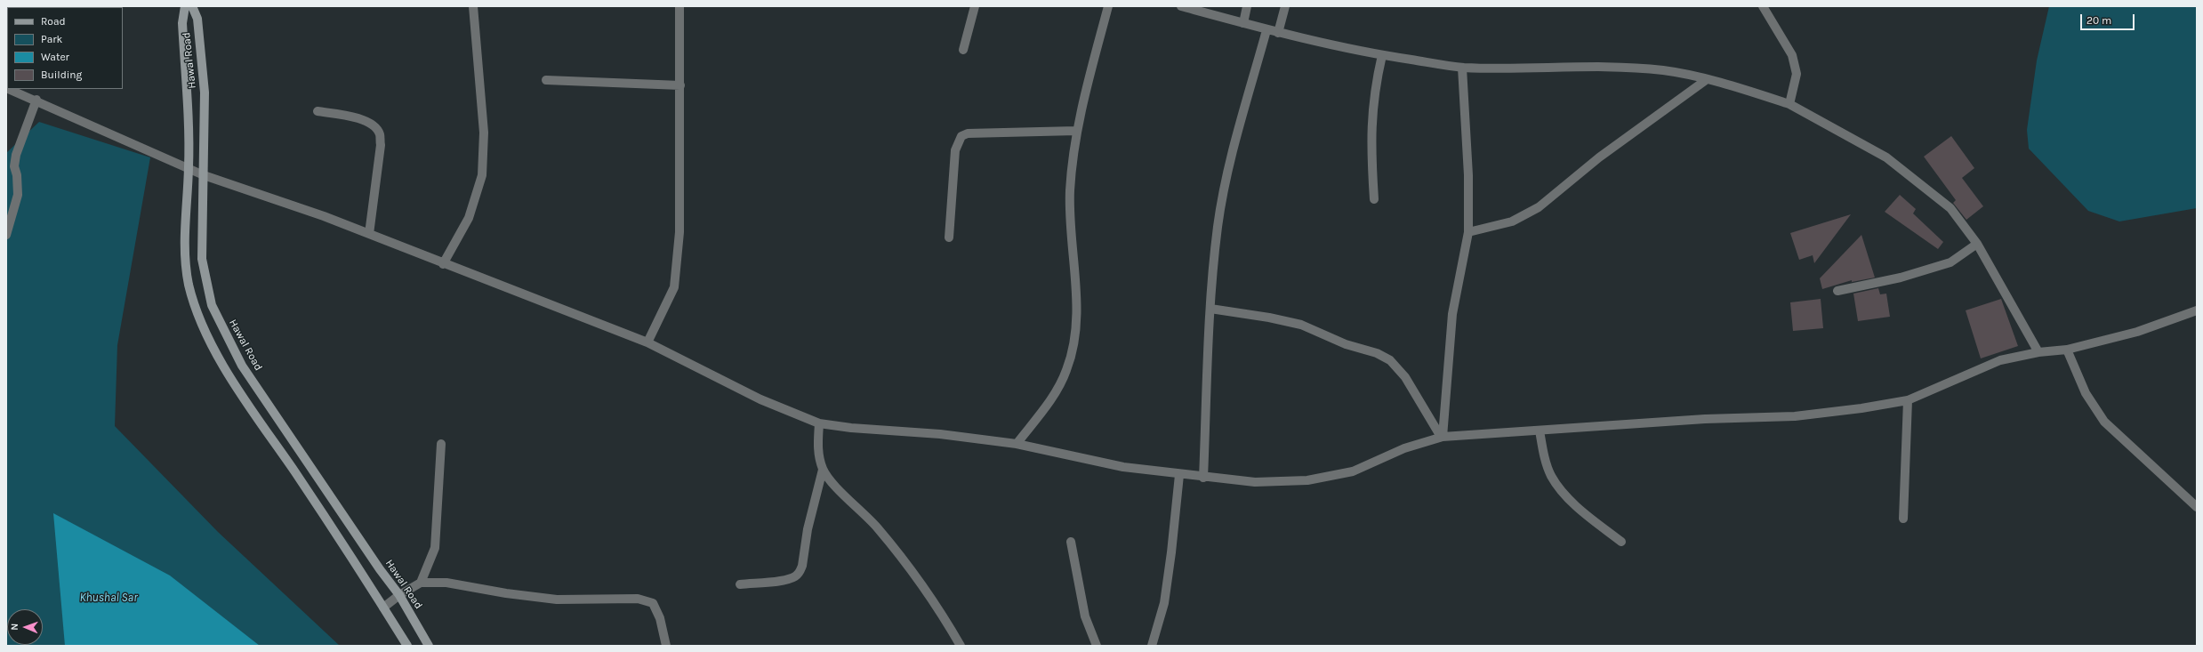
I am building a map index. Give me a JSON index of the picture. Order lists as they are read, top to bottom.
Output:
{
  "streets": {
    "main road": ["Hawal Road"]
  },
  "water": ["Khushal Sar"],
  "legend": [
    "Road",
    "Park",
    "Water",
    "Building"
  ],
  "scale_bar": "20 m",
  "north": "left"
}
